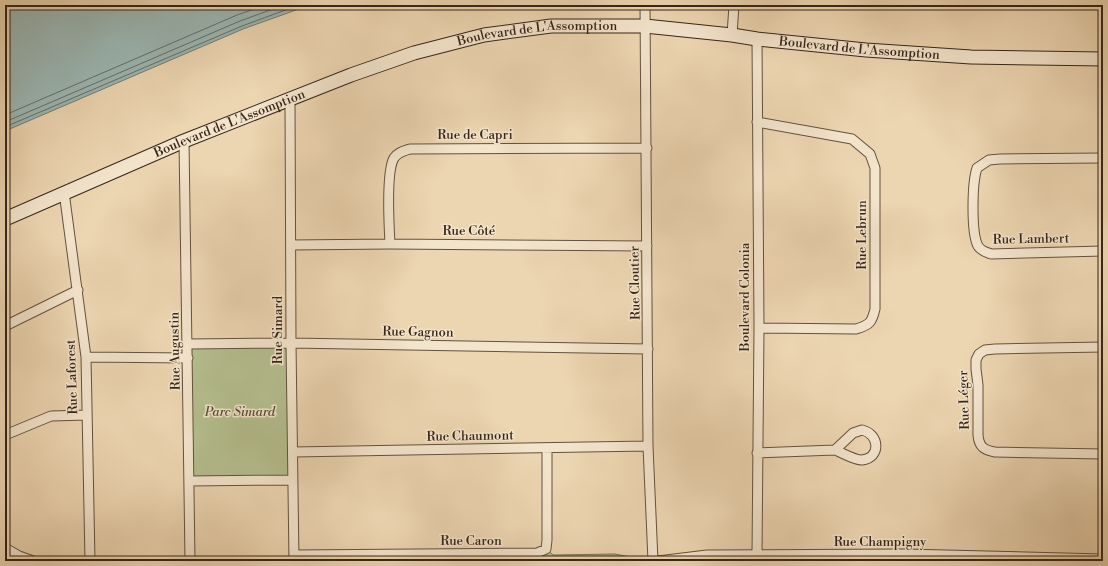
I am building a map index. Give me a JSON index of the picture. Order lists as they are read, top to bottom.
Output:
{
  "streets": {
    "street": [
      "Boulevard de L'Assomption",
      "Rue de Capri",
      "Rue Côté",
      "Rue Lebrun",
      "Rue Lambert",
      "Rue Cloutier",
      "Boulevard Colonia",
      "Rue Simard",
      "Rue Gagnon",
      "Rue Augustin",
      "Rue Laforest",
      "Rue Léger",
      "Rue Chaumont",
      "Rue Caron",
      "Rue Champigny"
    ]
  },
  "crossings": [
    ["Boulevard de L'Assomption", "Rue Cloutier"],
    ["Boulevard de L'Assomption", "Boulevard Colonia"],
    ["Boulevard de L'Assomption", "Rue Simard"],
    ["Boulevard de L'Assomption", "Rue Augustin"],
    ["Boulevard de L'Assomption", "Rue Laforest"],
    ["Rue de Capri", "Rue Côté"],
    ["Rue de Capri", "Rue Cloutier"],
    ["Rue Côté", "Rue Cloutier"],
    ["Rue Côté", "Rue Simard"],
    ["Rue Lebrun", "Boulevard Colonia"],
    ["Rue Cloutier", "Rue Gagnon"],
    ["Rue Cloutier", "Rue Chaumont"],
    ["Boulevard Colonia", "Rue Champigny"],
    ["Rue Simard", "Rue Gagnon"],
    ["Rue Simard", "Rue Chaumont"],
    ["Rue Simard", "Rue Caron"],
    ["Rue Gagnon", "Rue Augustin"],
    ["Rue Chaumont", "Rue Caron"]
  ],
  "parks": ["Parc Simard"]
}
